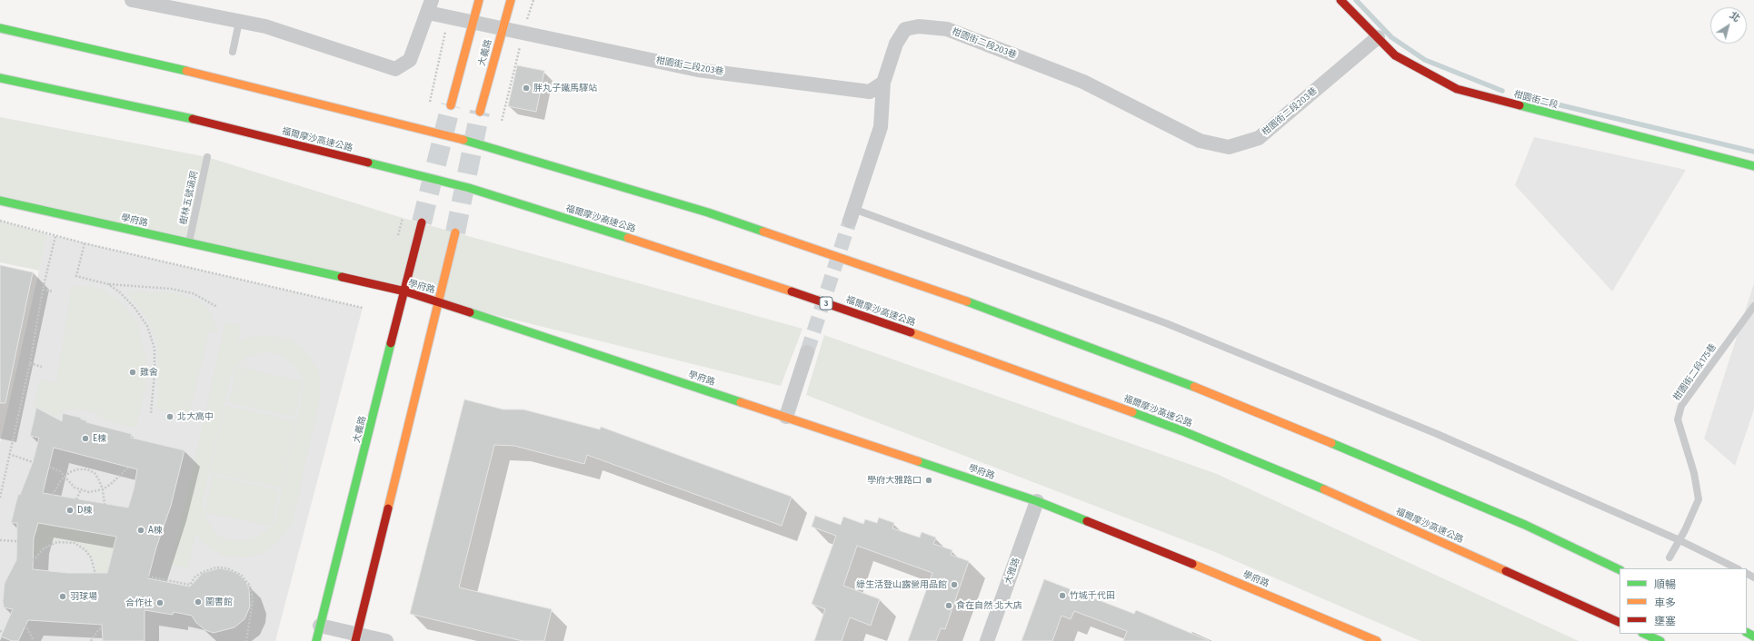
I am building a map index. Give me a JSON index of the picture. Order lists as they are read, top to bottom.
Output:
{
  "streets": {
    "main road": [
      "大義路",
      "柑園街二段",
      "福爾摩沙高速公路",
      "學府路",
      "3"
    ],
    "street": ["柑園街二段203巷", "大雅路"],
    "lane": ["樹林五號涵洞", "柑園街二段175巷"]
  },
  "crossings": [
    ["柑園街二段203巷", "大義路"],
    ["柑園街二段203巷", "柑園街二段"],
    ["大義路", "學府路"],
    ["樹林五號涵洞", "學府路"],
    ["學府路", "大雅路"]
  ],
  "places": [
    "胖丸子鐵馬驛站",
    "雞舍",
    "北大高中",
    "E棟",
    "學府大雅路口",
    "D棟",
    "A棟",
    "綠生活登山露營用品館",
    "竹城千代田",
    "羽球場",
    "圖書館",
    "合作社",
    "食在自然 北大店"
  ],
  "legend": ["順暢", "車多", "壅塞"],
  "north": "top right"
}
